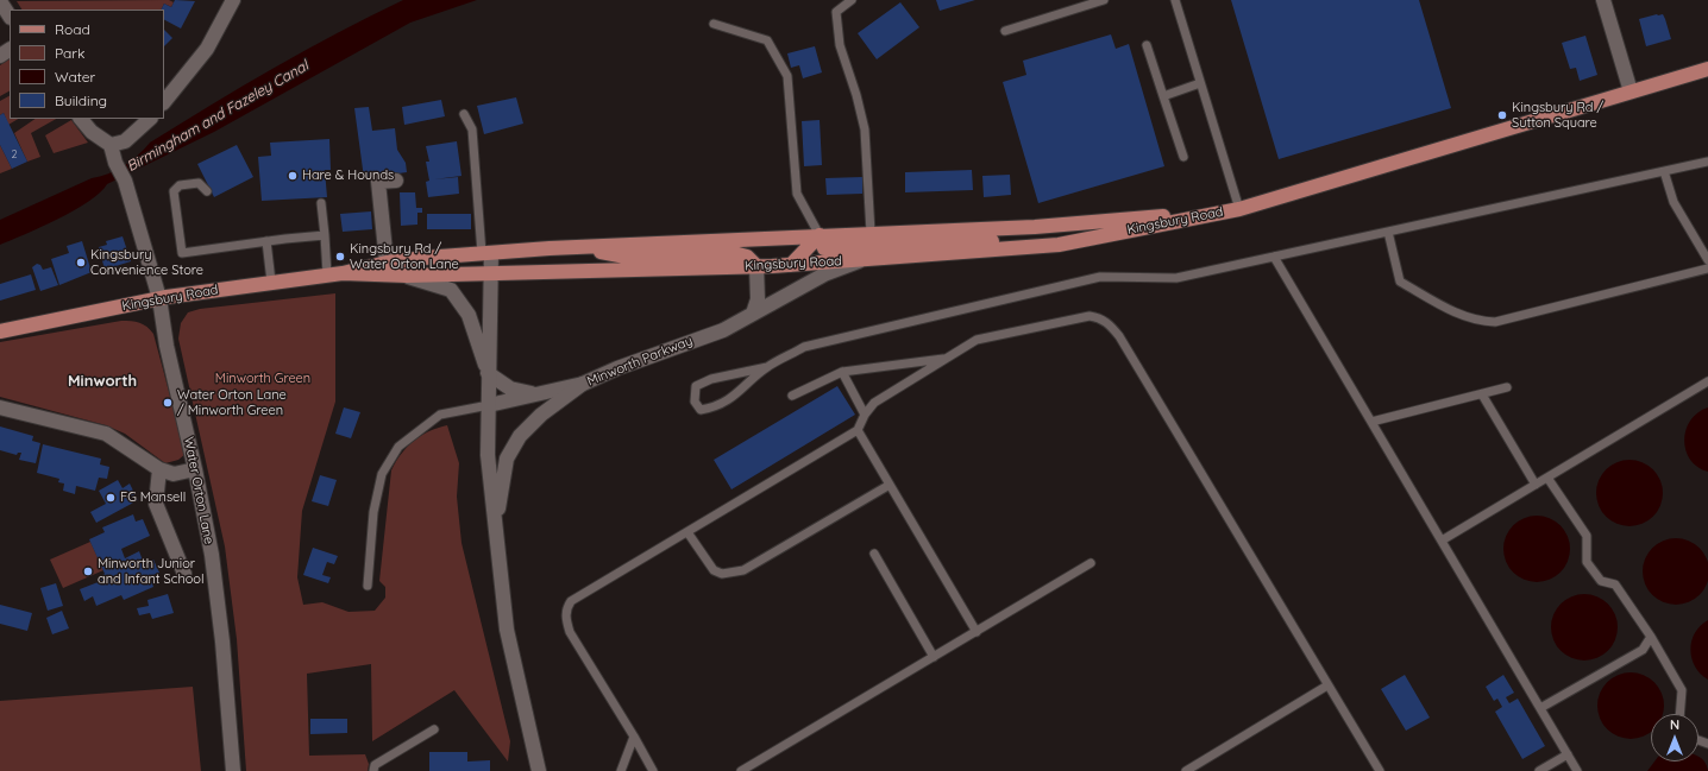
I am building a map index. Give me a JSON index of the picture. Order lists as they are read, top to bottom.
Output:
{
  "streets": {
    "main road": ["Kingsbury Road"],
    "street": ["Minworth Parkway", "Water Orton Lane"]
  },
  "crossings": [
    ["Kingsbury Road", "Minworth Parkway"],
    ["Kingsbury Road", "Water Orton Lane"]
  ],
  "districts": ["Minworth"],
  "water": ["Birmingham and Fazeley Canal"],
  "parks": ["Minworth Green"],
  "places": [
    "Kingsbury Rd / Sutton Square",
    "Hare & Hounds",
    "Kingsbury Rd / Water Orton Lane",
    "Kingsbury Convenience Store",
    "Water Orton Lane / Minworth Green",
    "FG Mansell",
    "Minworth Junior and Infant School"
  ],
  "house_numbers": ["2"],
  "legend": [
    "Road",
    "Park",
    "Water",
    "Building"
  ],
  "north": "top"
}
